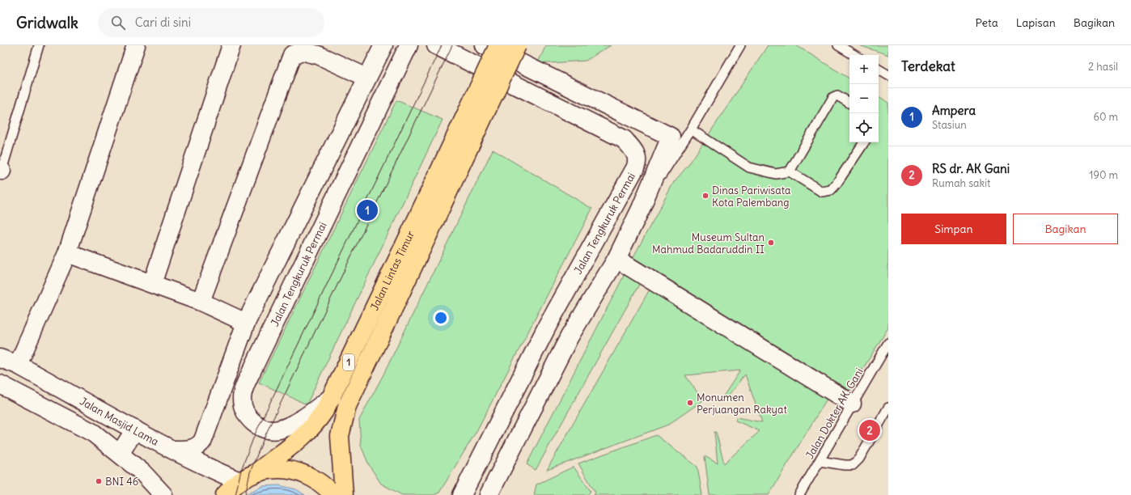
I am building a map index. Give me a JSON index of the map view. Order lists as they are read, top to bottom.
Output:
{
  "streets": {
    "highway": ["Jalan Lintas Timur", "1"],
    "main road": ["Jalan Tengkuruk Permai", "Jalan Masjid Lama"],
    "lane": ["Jalan Dokter AK. Gani"]
  },
  "crossings": [
    ["Jalan Lintas Timur", "1"],
    ["1", "Jalan Masjid Lama"]
  ],
  "places": [
    "Dinas Pariwisata Kota Palembang",
    "Museum Sultan Mahmud Badaruddin II",
    "Monumen Perjuangan Rakyat",
    "BNI 46"
  ],
  "page": {
    "header": "Gridwalk",
    "search": "Cari di sini",
    "nav": ["Peta", "Lapisan", "Bagikan"],
    "heading": ["Terdekat", "2 hasil"],
    "map_buttons": ["+", "−"],
    "list": [
      {
        "mark": "1",
        "name": "Ampera",
        "note": "Stasiun",
        "value": "60 m"
      },
      {
        "mark": "2",
        "name": "RS dr. AK Gani",
        "note": "Rumah sakit",
        "value": "190 m"
      }
    ],
    "pins": ["1", "2"],
    "buttons": ["Simpan", "Bagikan"]
  }
}
